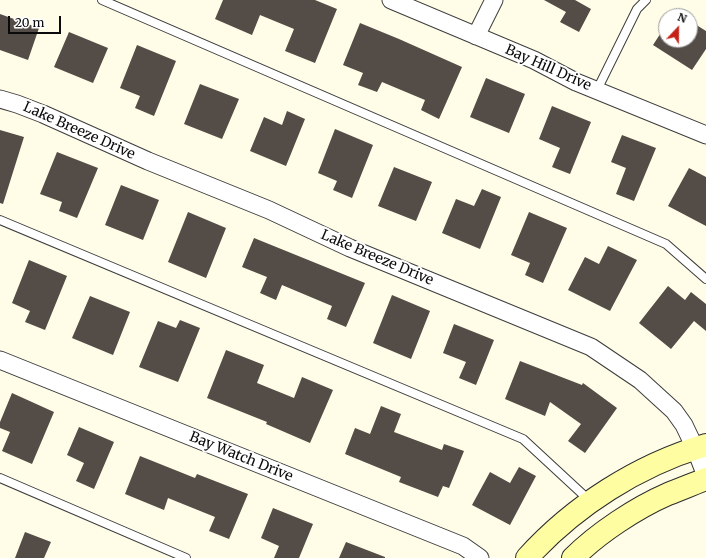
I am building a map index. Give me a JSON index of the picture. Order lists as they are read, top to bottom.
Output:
{
  "streets": {
    "street": ["Bay Hill Drive", "Lake Breeze Drive", "Bay Watch Drive"]
  },
  "scale_bar": "20 m",
  "north": "top"
}
